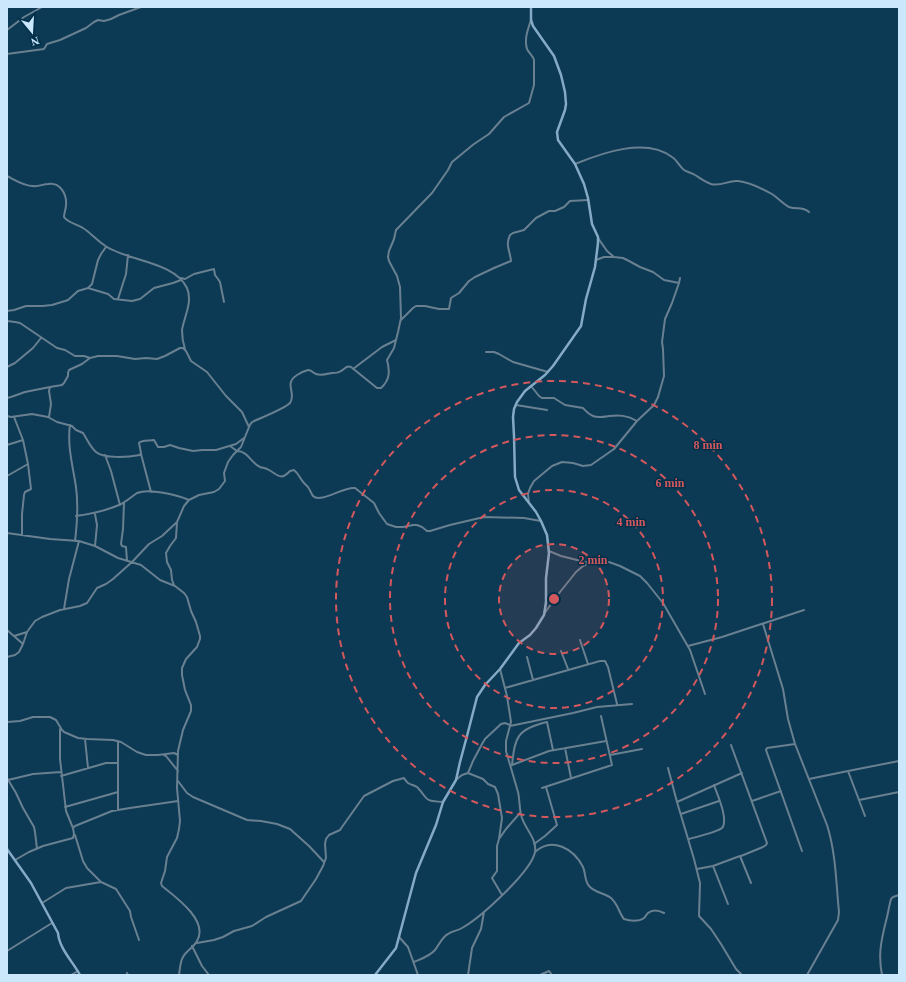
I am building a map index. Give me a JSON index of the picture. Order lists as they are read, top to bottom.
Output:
{
  "north": "bottom",
  "rings": [
    "8 min",
    "6 min",
    "4 min",
    "2 min"
  ]
}
